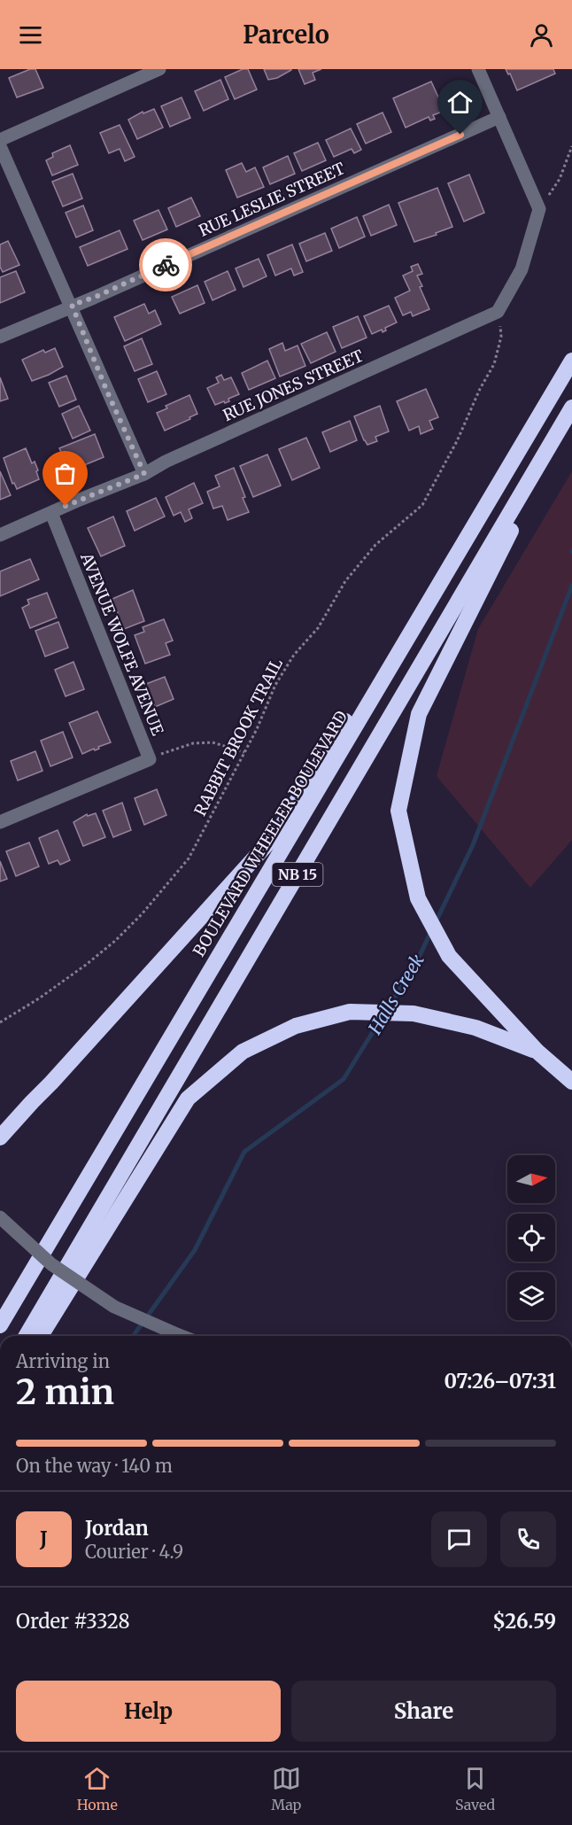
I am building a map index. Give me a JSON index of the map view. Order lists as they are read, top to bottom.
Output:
{
  "streets": {
    "highway": ["BOULEVARD WHEELER BOULEVARD", "NB 15"],
    "street": ["RUE LESLIE STREET", "RUE JONES STREET", "AVENUE WOLFE AVENUE"],
    "path": ["RABBIT BROOK TRAIL"]
  },
  "crossings": [
    ["RUE JONES STREET", "AVENUE WOLFE AVENUE"],
    ["RUE JONES STREET", "RABBIT BROOK TRAIL"]
  ],
  "water": ["Halls Creek"],
  "north": "right",
  "page": {
    "header": "Parcelo",
    "heading": ["2 min", "Arriving in", "07:26–07:31"],
    "panel": [
      "Jordan",
      "Courier · 4.9",
      "Order #3328",
      "$26.59"
    ],
    "bar": "On the way · 140 m",
    "round": "J",
    "buttons": ["Help", "Share"],
    "tabs": ["Home", "Map", "Saved"]
  }
}
